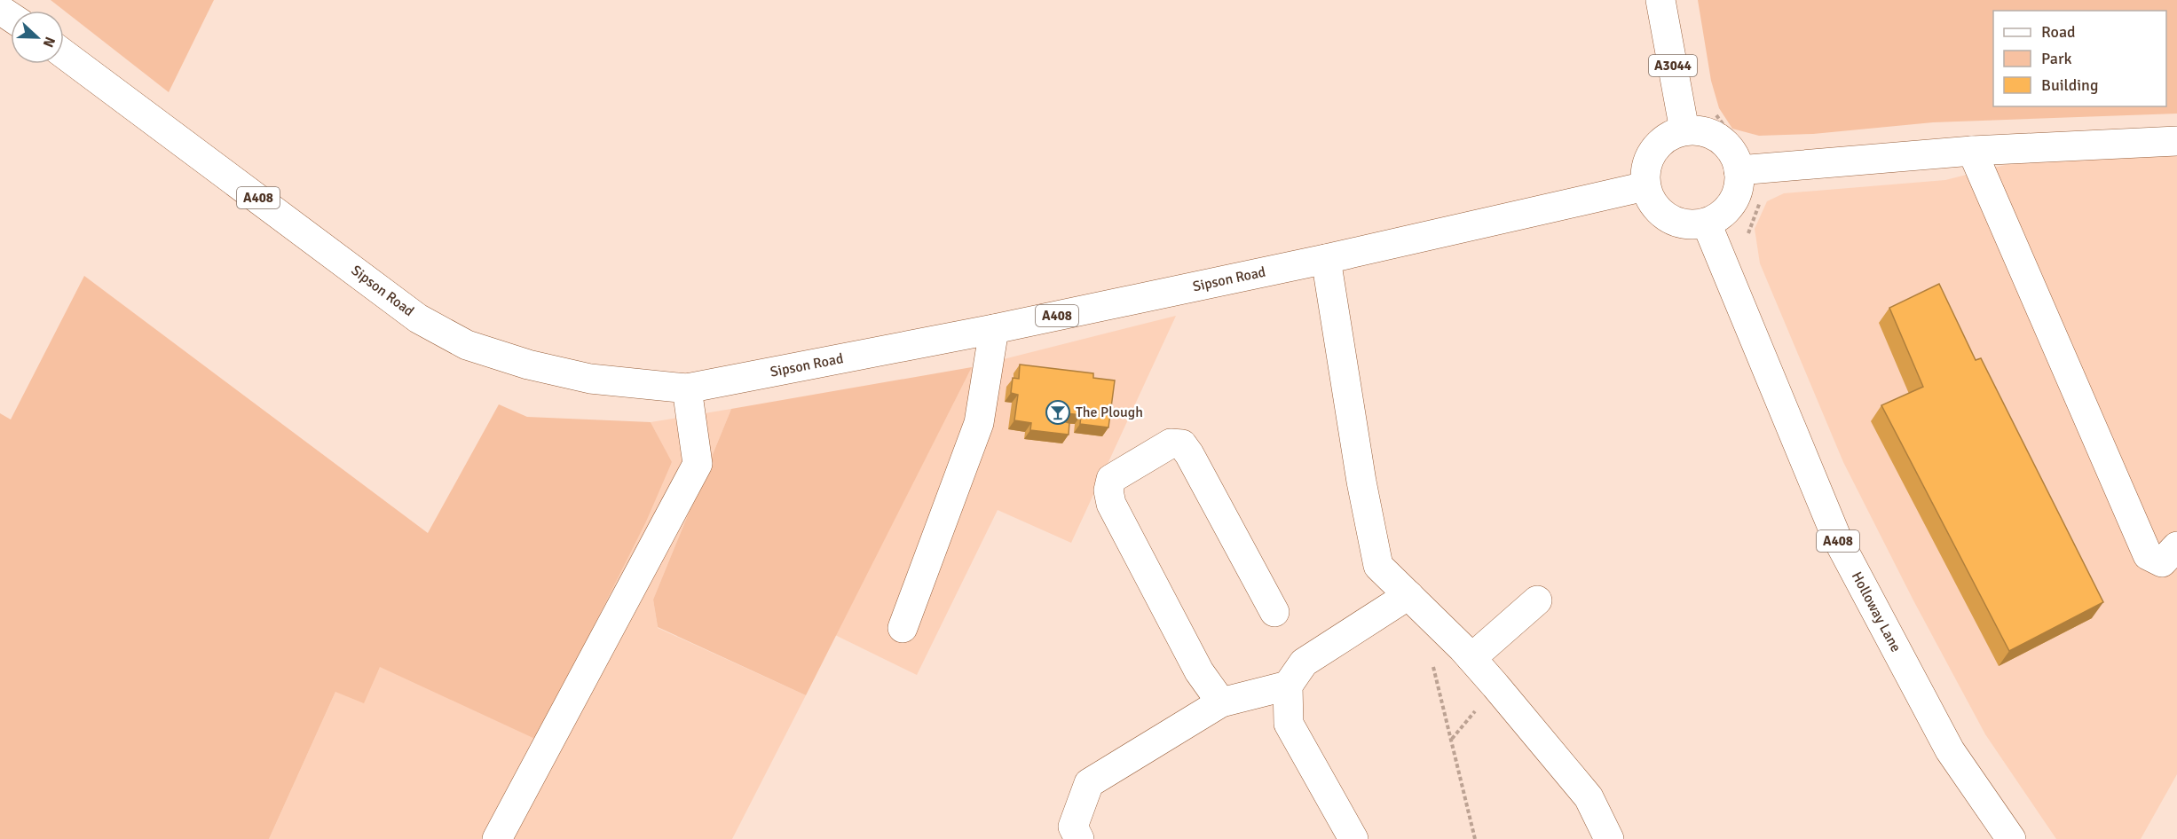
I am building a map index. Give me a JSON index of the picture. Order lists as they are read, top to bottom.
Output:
{
  "streets": {
    "main road": [
      "A3044",
      "A408",
      "Sipson Road",
      "Holloway Lane"
    ]
  },
  "crossings": [
    ["A3044", "Sipson Road"],
    ["A3044", "Holloway Lane"],
    ["Sipson Road", "Holloway Lane"]
  ],
  "places": {
    "bar": ["The Plough"]
  },
  "legend": ["Road", "Park", "Building"],
  "north": "right"
}
